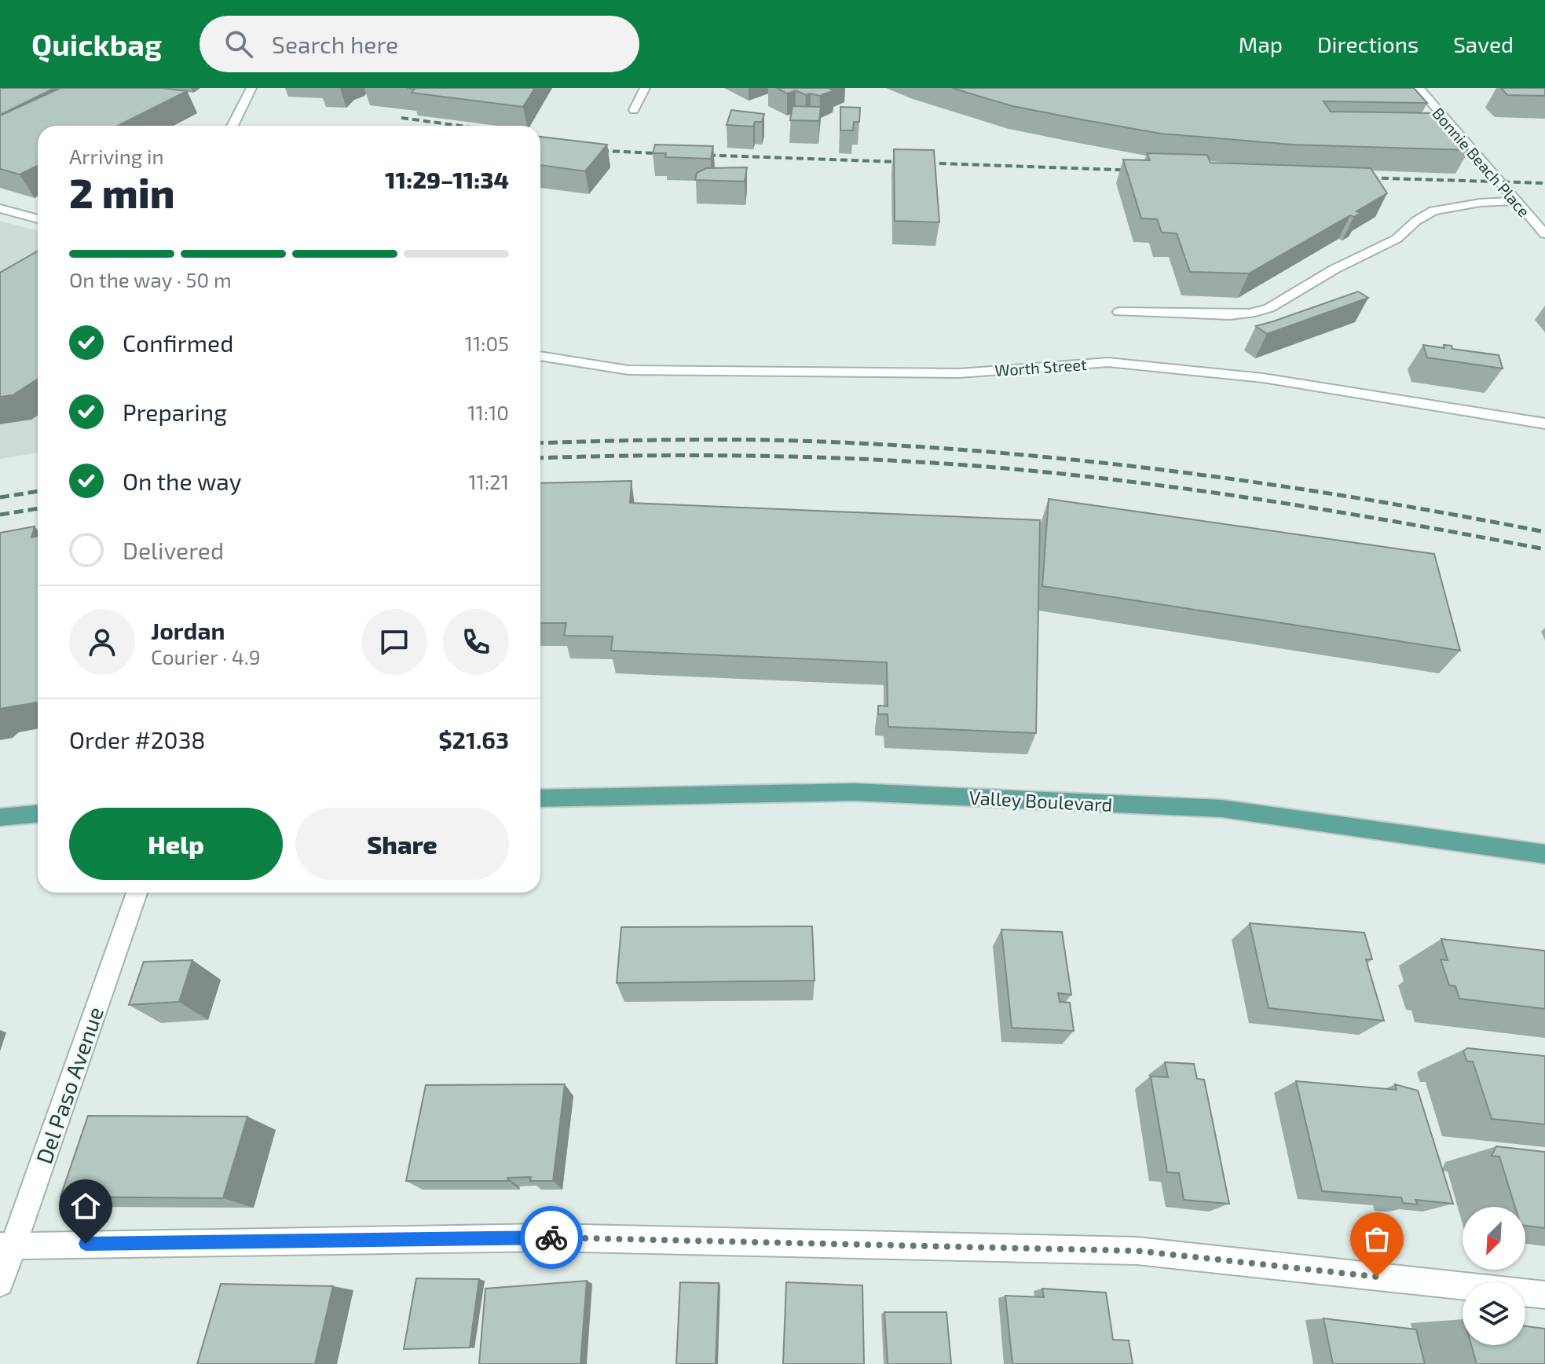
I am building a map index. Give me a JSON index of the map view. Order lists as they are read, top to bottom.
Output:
{
  "streets": {
    "main road": ["Valley Boulevard"],
    "street": ["Bonnie Beach Place", "Worth Street", "Del Paso Avenue"]
  },
  "north": "bottom left",
  "page": {
    "header": "Quickbag",
    "search": "Search here",
    "nav": ["Map", "Directions", "Saved"],
    "heading": ["2 min", "Arriving in", "11:29–11:34"],
    "panel": [
      "Jordan",
      "Courier · 4.9",
      "Order #2038",
      "$21.63"
    ],
    "bar": "On the way · 50 m",
    "list": [
      ["Confirmed", "11:05"],
      ["Preparing", "11:10"],
      ["On the way", "11:21"],
      "Delivered"
    ],
    "buttons": ["Help", "Share"]
  }
}
